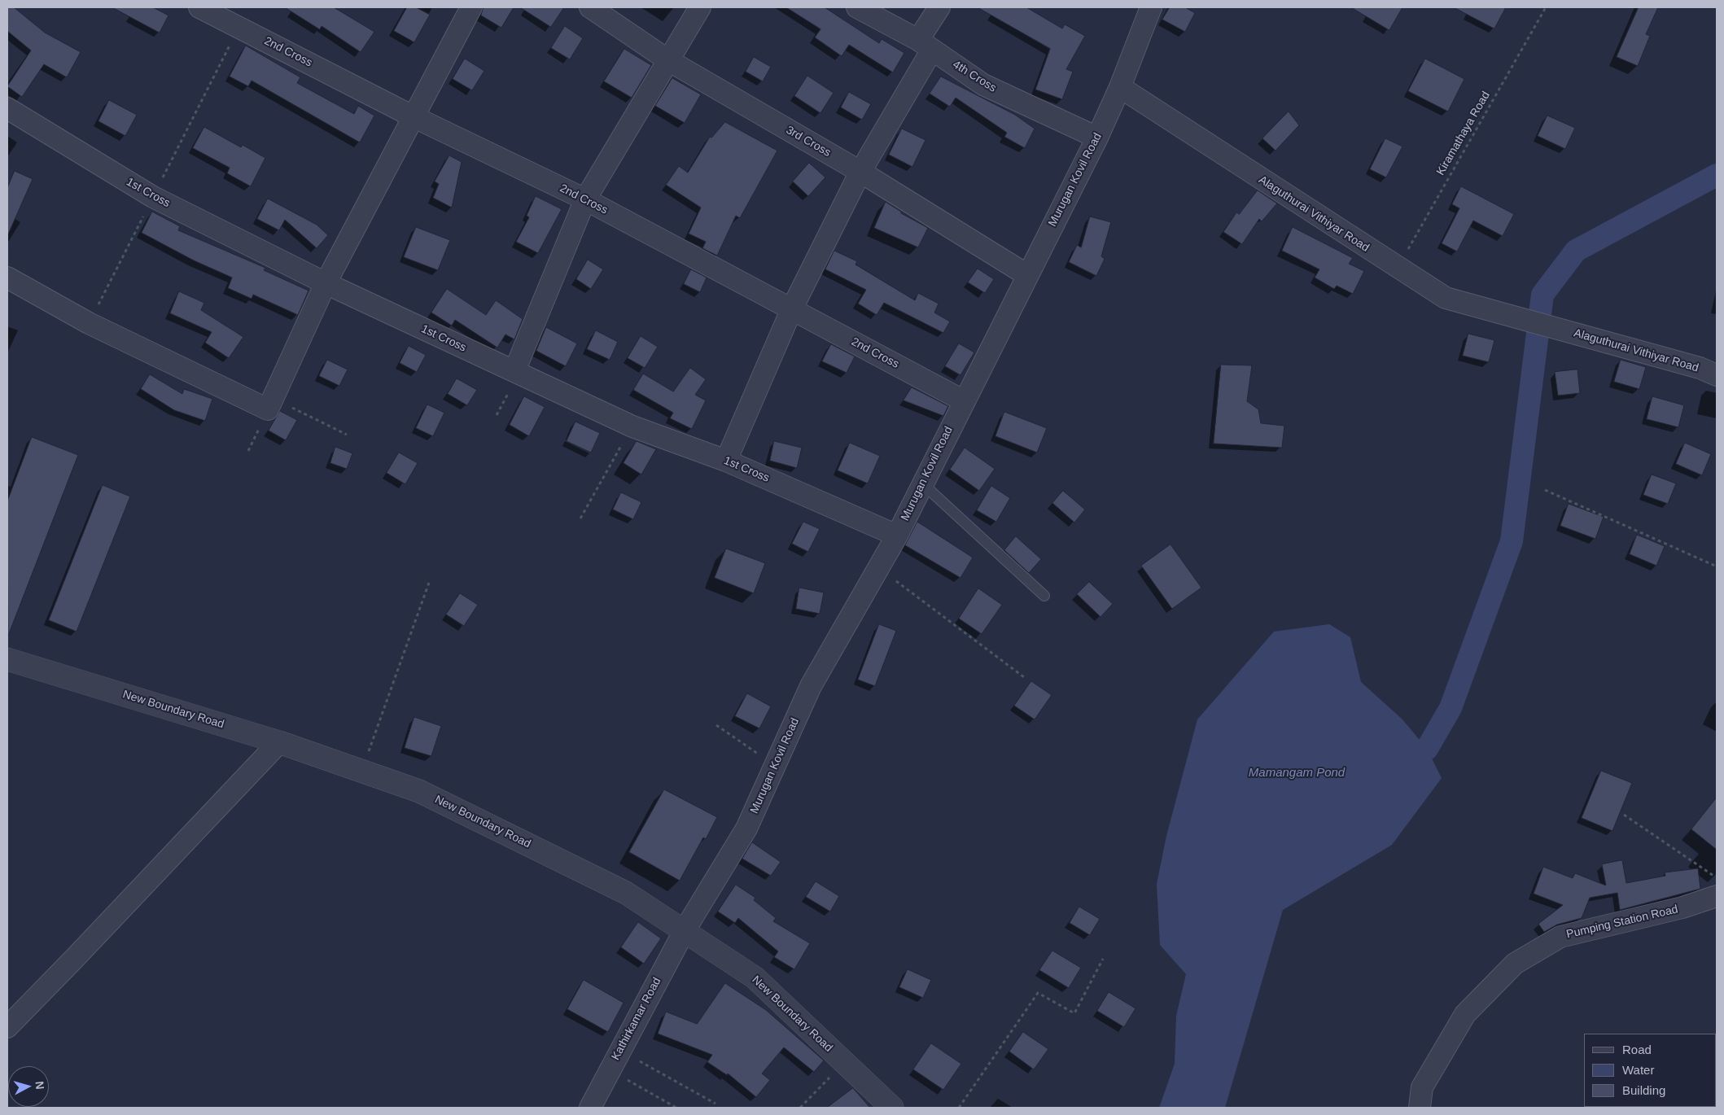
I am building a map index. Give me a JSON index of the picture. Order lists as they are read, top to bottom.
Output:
{
  "streets": {
    "street": [
      "2nd Cross",
      "4th Cross",
      "3rd Cross",
      "Murugan Kovil Road",
      "1st Cross",
      "Alaguthurai Vithiyar Road",
      "New Boundary Road",
      "Pumping Station Road",
      "Kathirkamar Road"
    ],
    "path": ["Kiramathaya Road"]
  },
  "crossings": [
    ["2nd Cross", "Murugan Kovil Road"],
    ["4th Cross", "Murugan Kovil Road"],
    ["Kiramathaya Road", "Alaguthurai Vithiyar Road"],
    ["3rd Cross", "Murugan Kovil Road"],
    ["Murugan Kovil Road", "1st Cross"],
    ["Murugan Kovil Road", "Alaguthurai Vithiyar Road"],
    ["Murugan Kovil Road", "New Boundary Road"],
    ["Murugan Kovil Road", "Kathirkamar Road"],
    ["New Boundary Road", "Kathirkamar Road"]
  ],
  "water": ["Mamangam Pond"],
  "legend": ["Road", "Water", "Building"],
  "north": "right"
}
